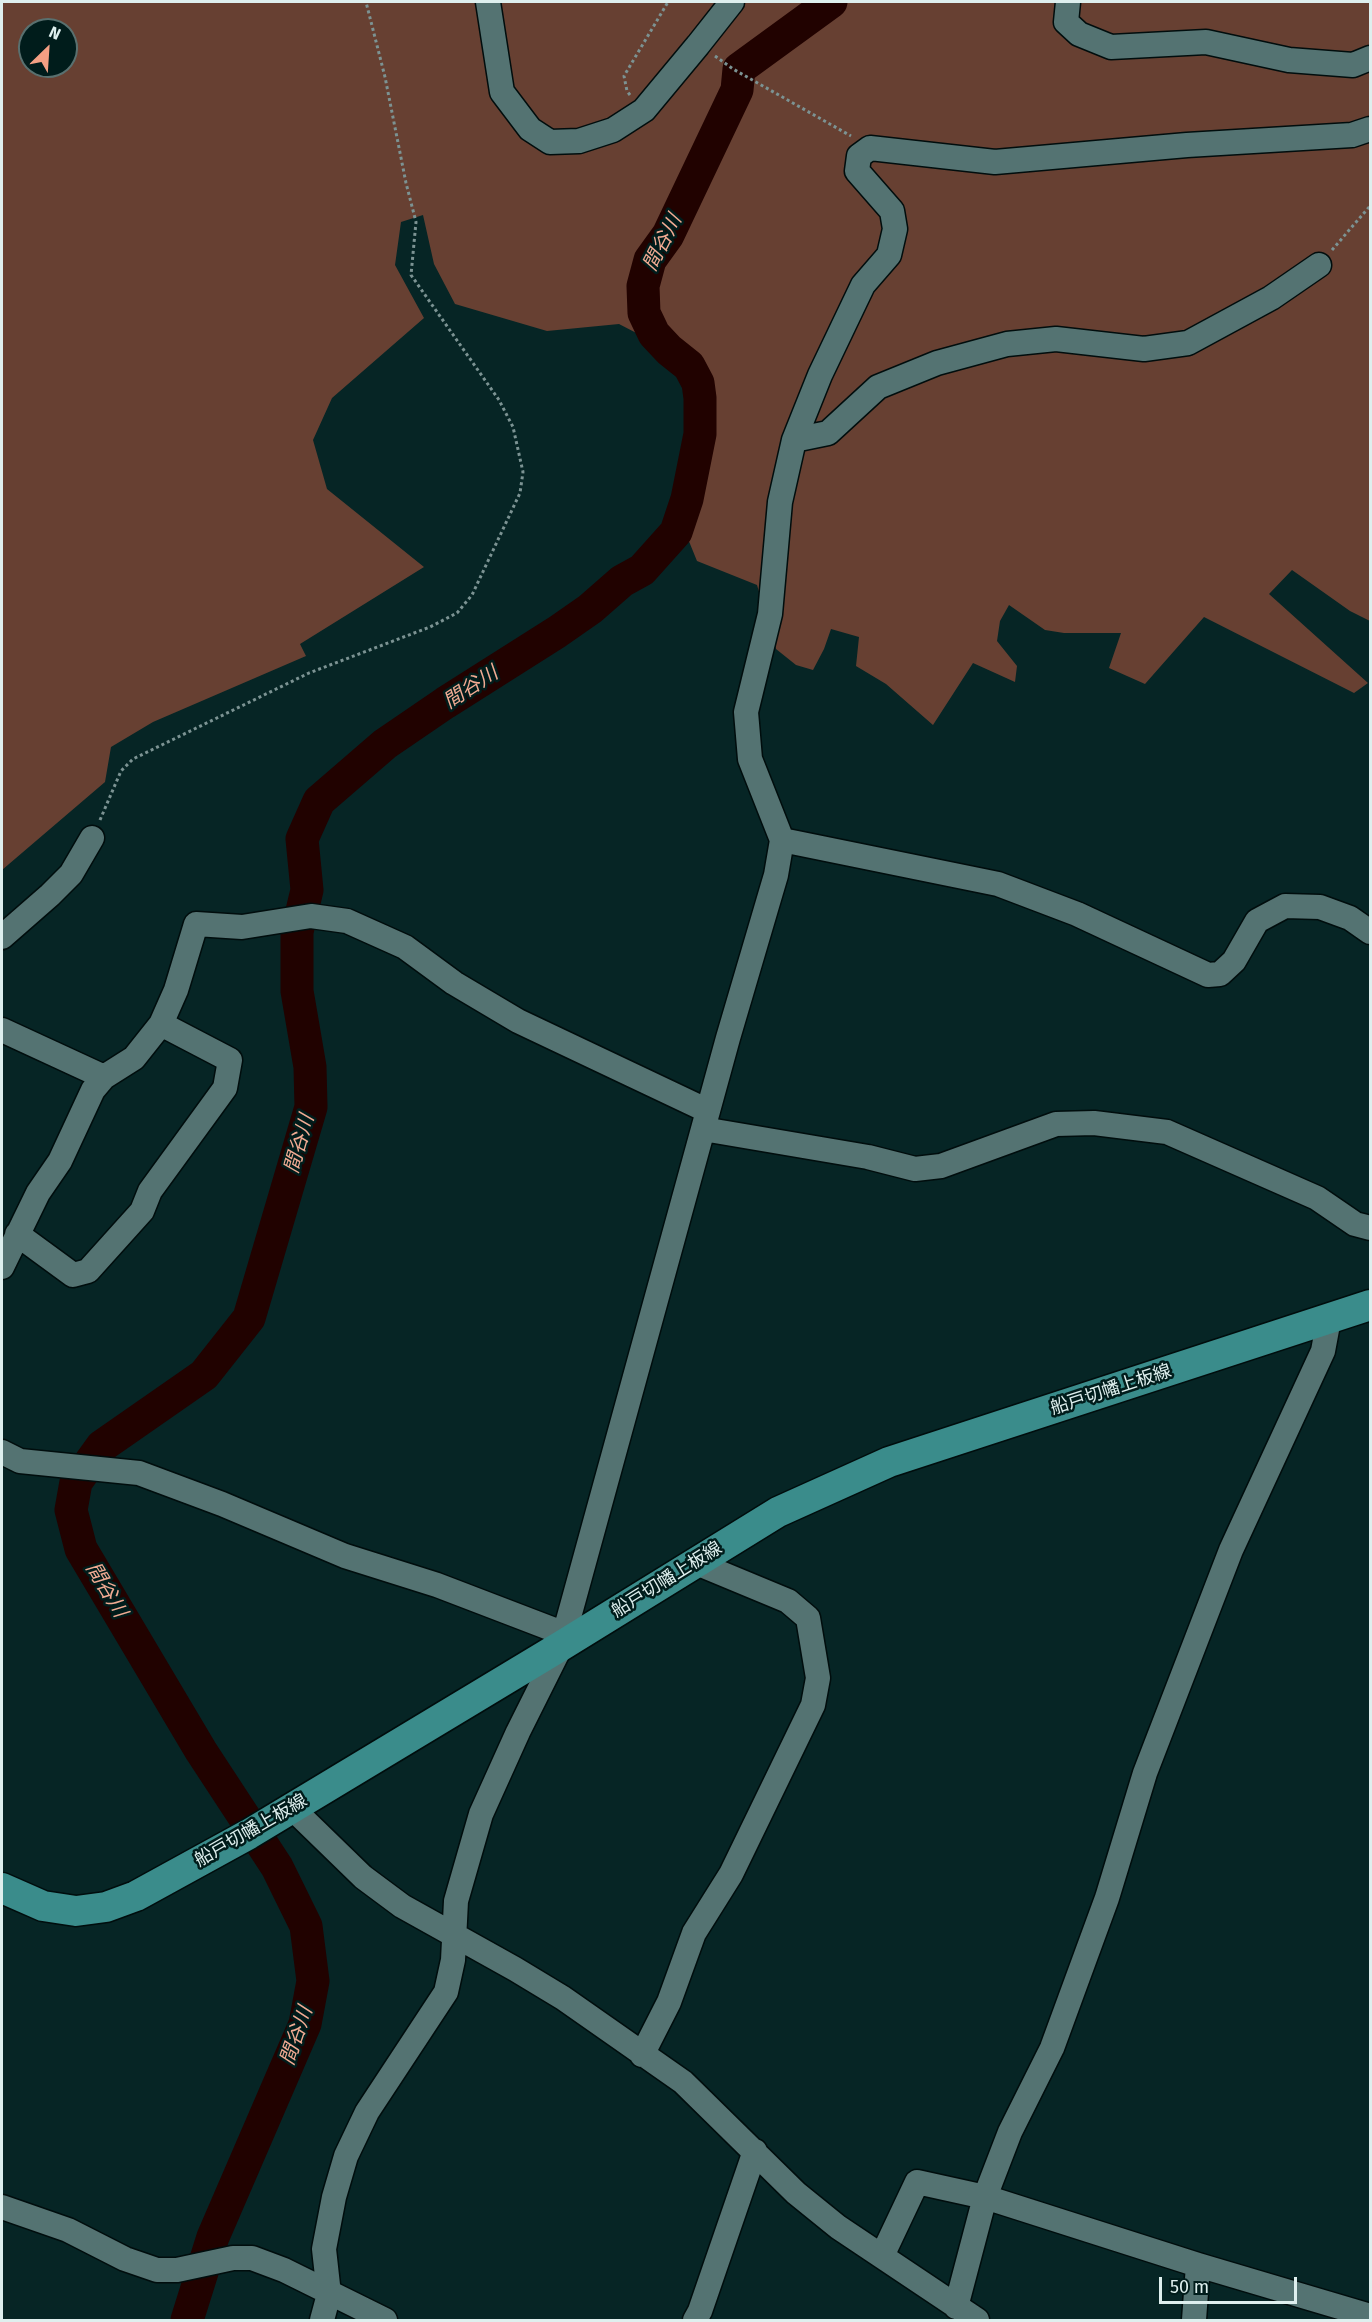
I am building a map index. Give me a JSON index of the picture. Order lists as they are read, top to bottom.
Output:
{
  "streets": {
    "main road": ["船戸切幡上板線"]
  },
  "water": ["間谷川"],
  "scale_bar": "50 m",
  "north": "top right"
}
